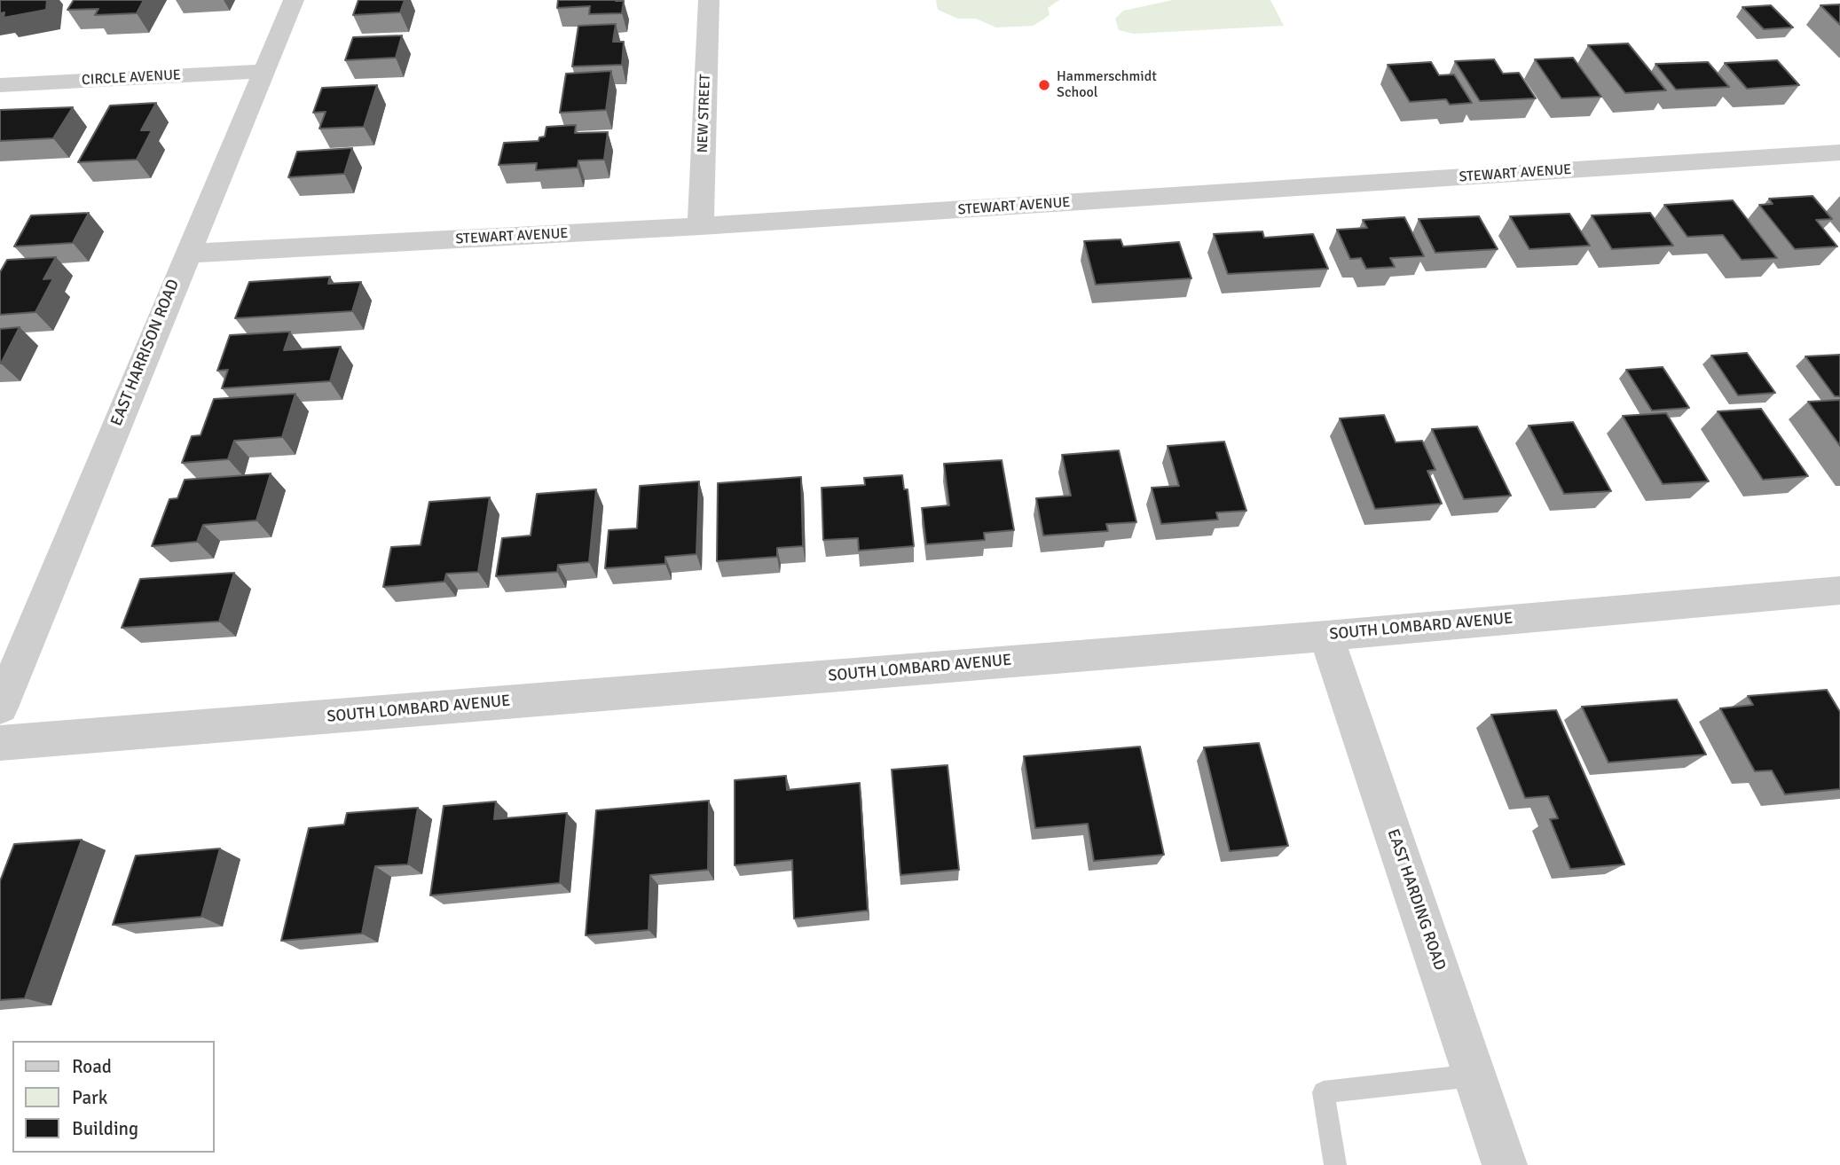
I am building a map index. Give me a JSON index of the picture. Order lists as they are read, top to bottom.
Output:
{
  "streets": {
    "street": [
      "CIRCLE AVENUE",
      "NEW STREET",
      "STEWART AVENUE",
      "EAST HARRISON ROAD",
      "SOUTH LOMBARD AVENUE",
      "EAST HARDING ROAD"
    ]
  },
  "crossings": [
    ["CIRCLE AVENUE", "EAST HARRISON ROAD"],
    ["NEW STREET", "STEWART AVENUE"],
    ["STEWART AVENUE", "EAST HARRISON ROAD"],
    ["SOUTH LOMBARD AVENUE", "EAST HARDING ROAD"]
  ],
  "places": ["Hammerschmidt School"],
  "legend": ["Road", "Park", "Building"]
}
